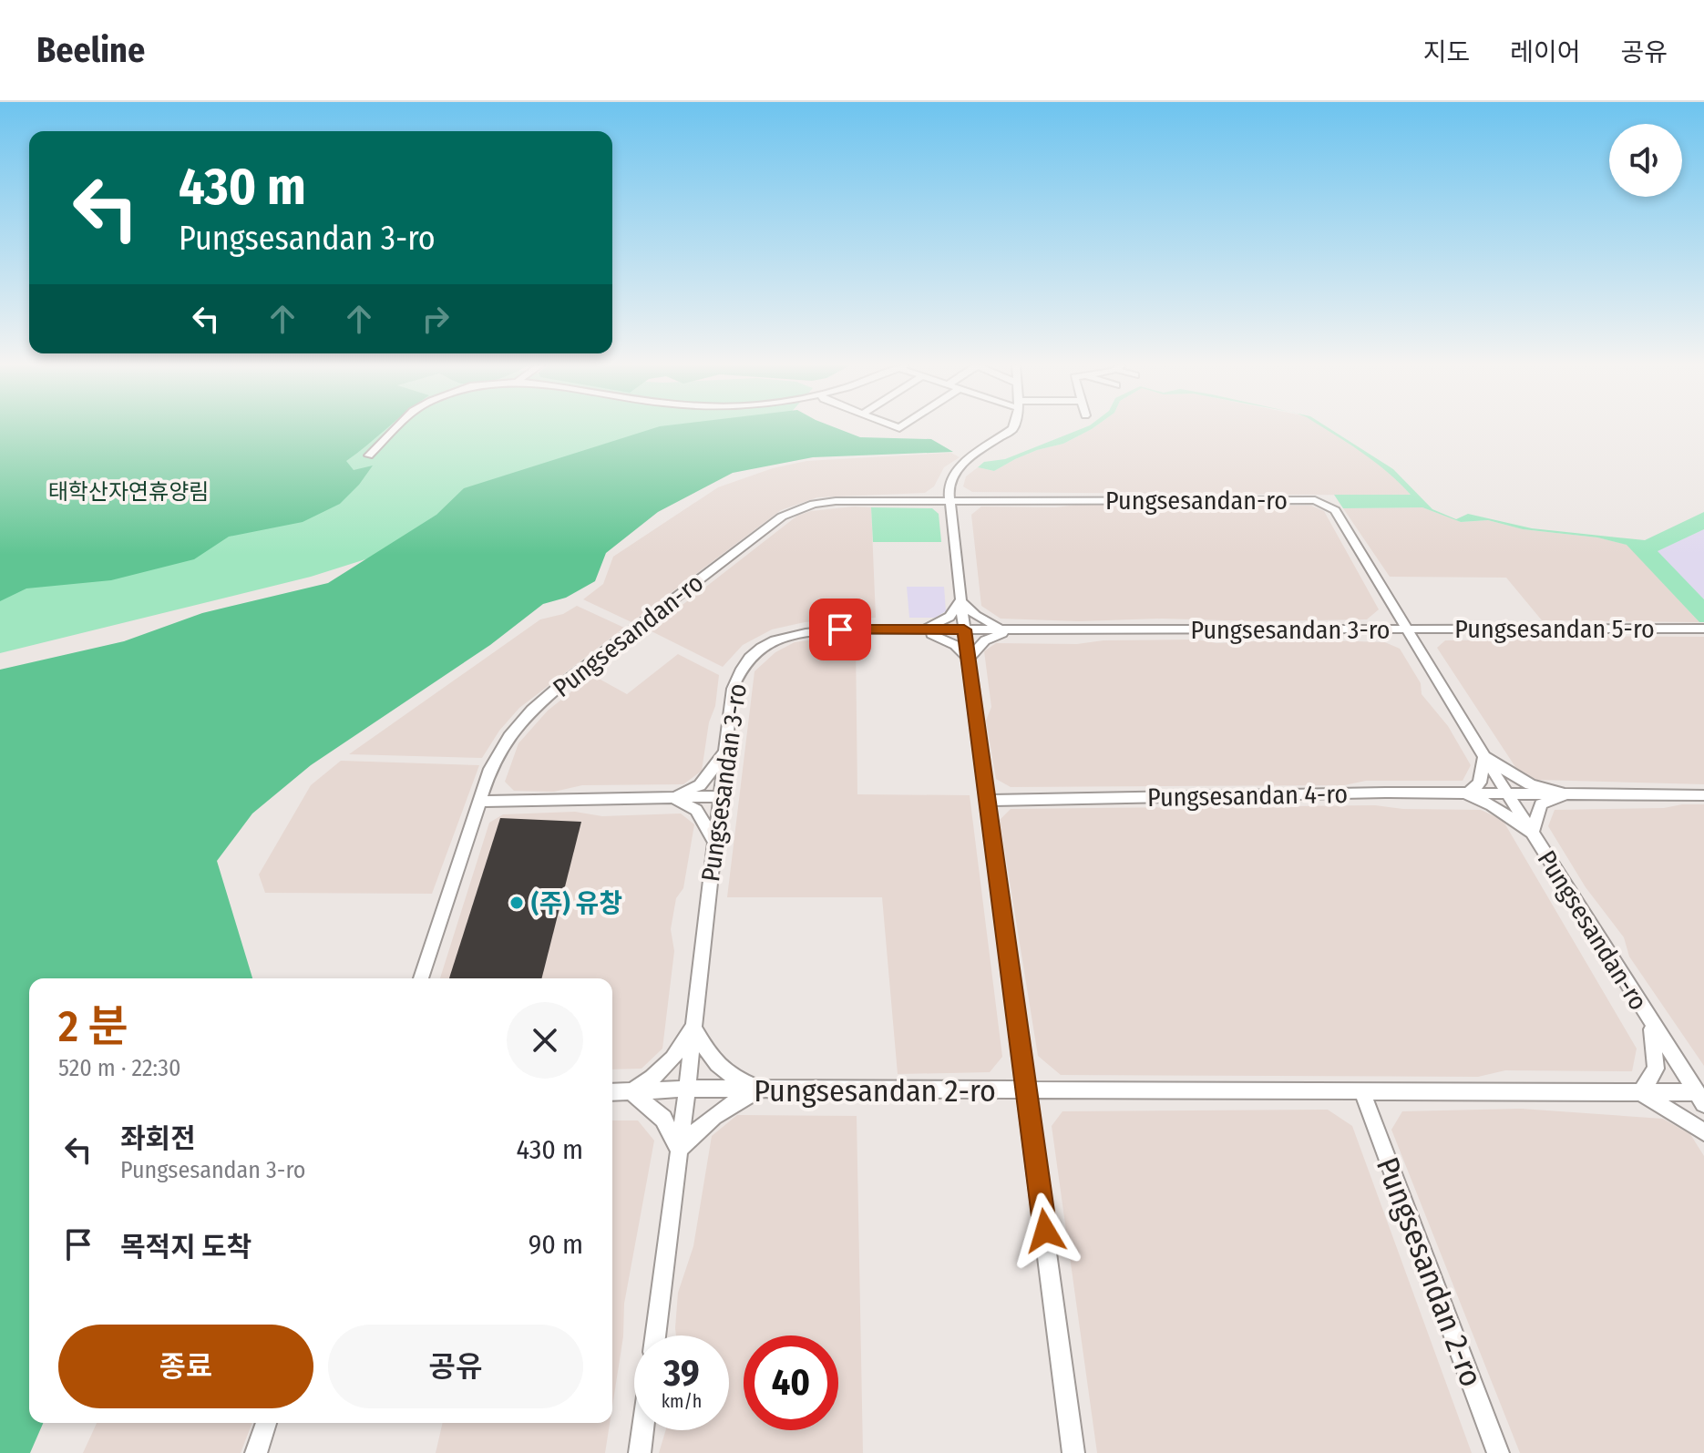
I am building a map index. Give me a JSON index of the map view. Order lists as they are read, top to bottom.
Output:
{
  "streets": {
    "street": [
      "Pungsesandan-ro",
      "Pungsesandan 5-ro",
      "Pungsesandan 3-ro",
      "Pungsesandan 4-ro",
      "Pungsesandan 2-ro"
    ]
  },
  "crossings": [
    ["Pungsesandan-ro", "Pungsesandan 5-ro"],
    ["Pungsesandan-ro", "Pungsesandan 3-ro"],
    ["Pungsesandan-ro", "Pungsesandan 4-ro"],
    ["Pungsesandan-ro", "Pungsesandan 2-ro"],
    ["Pungsesandan 5-ro", "Pungsesandan 3-ro"],
    ["Pungsesandan 3-ro", "Pungsesandan 2-ro"]
  ],
  "parks": ["태학산자연휴양림"],
  "places": ["(주) 유창"],
  "page": {
    "header": "Beeline",
    "nav": ["지도", "레이어", "공유"],
    "turn": ["430 m", "Pungsesandan 3-ro"],
    "heading": ["2 분", "520 m · 22:30"],
    "list": [
      {
        "name": "좌회전",
        "note": "Pungsesandan 3-ro",
        "value": "430 m"
      },
      {
        "name": "목적지 도착",
        "value": "90 m"
      }
    ],
    "buttons": ["종료", "공유"],
    "speed": "39 km/h",
    "limit": "40"
  }
}
